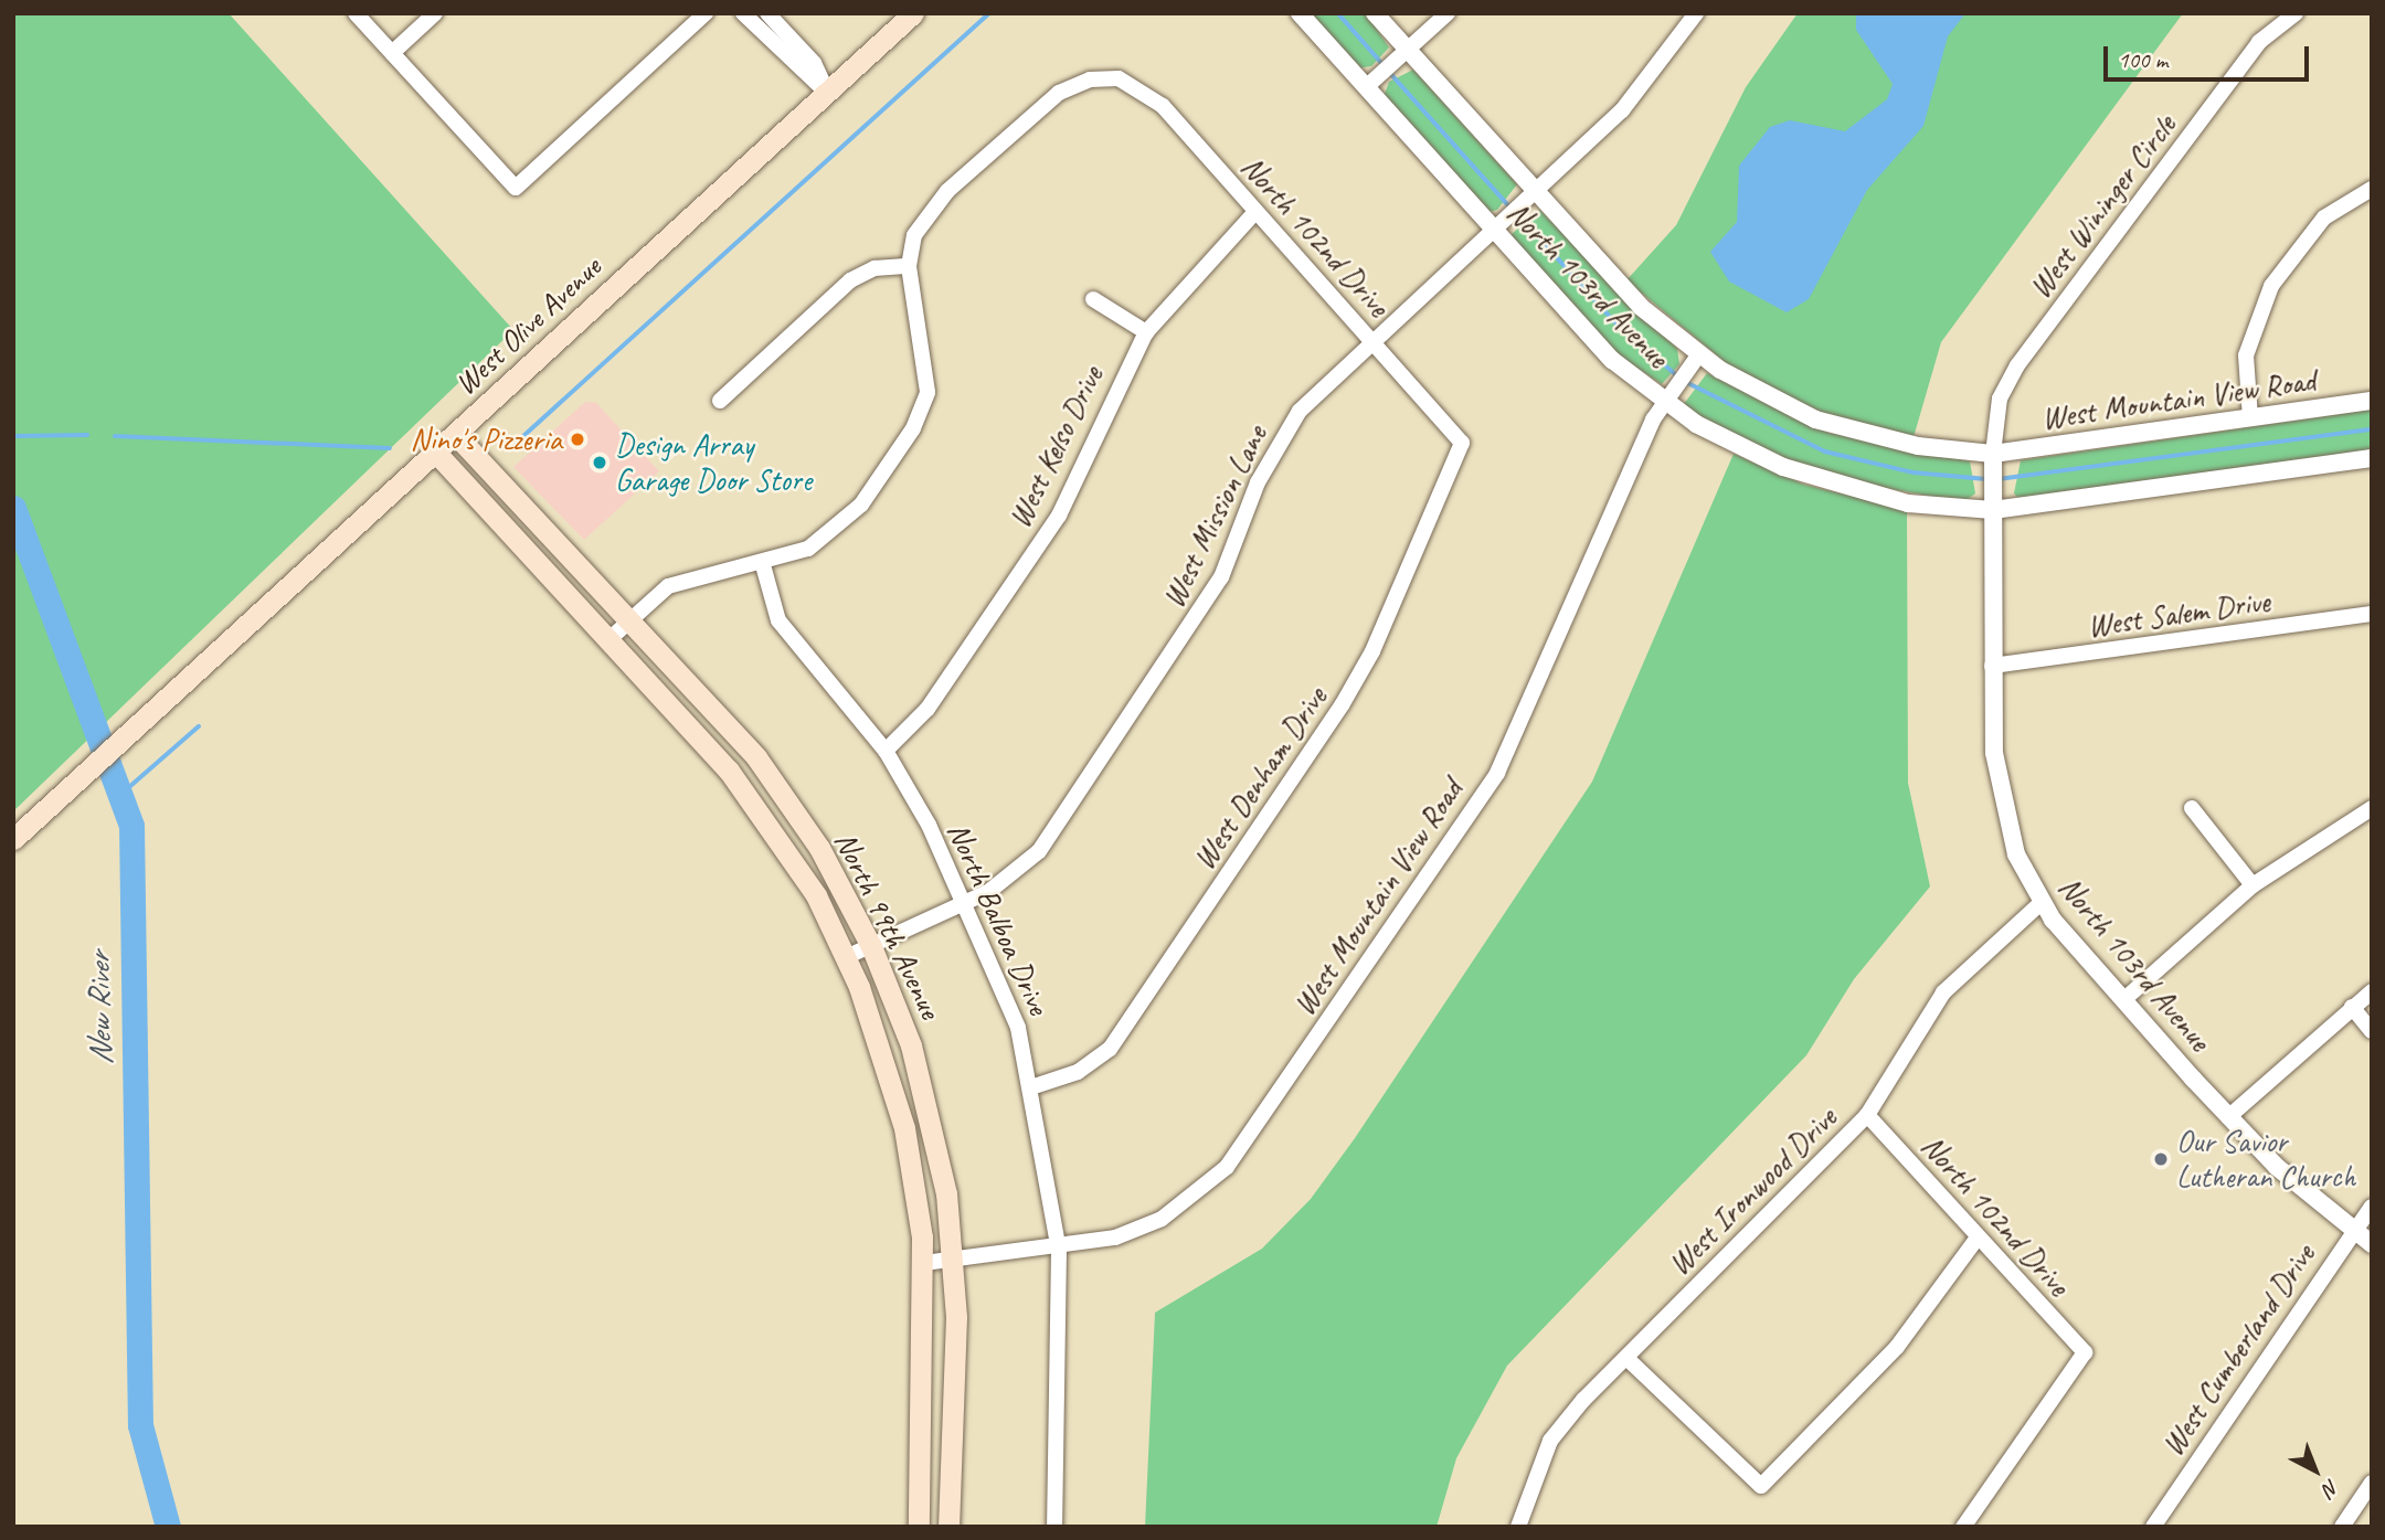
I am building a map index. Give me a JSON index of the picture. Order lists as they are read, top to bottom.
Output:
{
  "streets": {
    "main road": ["West Olive Avenue", "North 99th Avenue"],
    "street": [
      "West Wininger Circle",
      "North 102nd Drive",
      "North 103rd Avenue",
      "West Mountain View Road",
      "West Kelso Drive",
      "West Mission Lane",
      "West Salem Drive",
      "West Denham Drive",
      "North Balboa Drive",
      "West Ironwood Drive",
      "West Cumberland Drive"
    ]
  },
  "crossings": [
    ["West Wininger Circle", "North 103rd Avenue"],
    ["West Wininger Circle", "West Mountain View Road"],
    ["North 102nd Drive", "West Kelso Drive"],
    ["North 102nd Drive", "West Mission Lane"],
    ["North 102nd Drive", "West Denham Drive"],
    ["North 102nd Drive", "West Ironwood Drive"],
    ["North 103rd Avenue", "West Mountain View Road"],
    ["North 103rd Avenue", "West Mission Lane"],
    ["North 103rd Avenue", "West Salem Drive"],
    ["North 103rd Avenue", "West Ironwood Drive"],
    ["North 103rd Avenue", "West Cumberland Drive"],
    ["West Olive Avenue", "North 99th Avenue"],
    ["West Mountain View Road", "North Balboa Drive"],
    ["West Mountain View Road", "North 99th Avenue"],
    ["West Kelso Drive", "North Balboa Drive"],
    ["West Mission Lane", "North Balboa Drive"],
    ["West Mission Lane", "North 99th Avenue"],
    ["West Denham Drive", "North Balboa Drive"]
  ],
  "water": ["New River"],
  "places": ["Nino's Pizzeria", "Design Array Garage Door Store", "Our Savior Lutheran Church"],
  "scale_bar": "100 m",
  "north": "bottom right"
}
